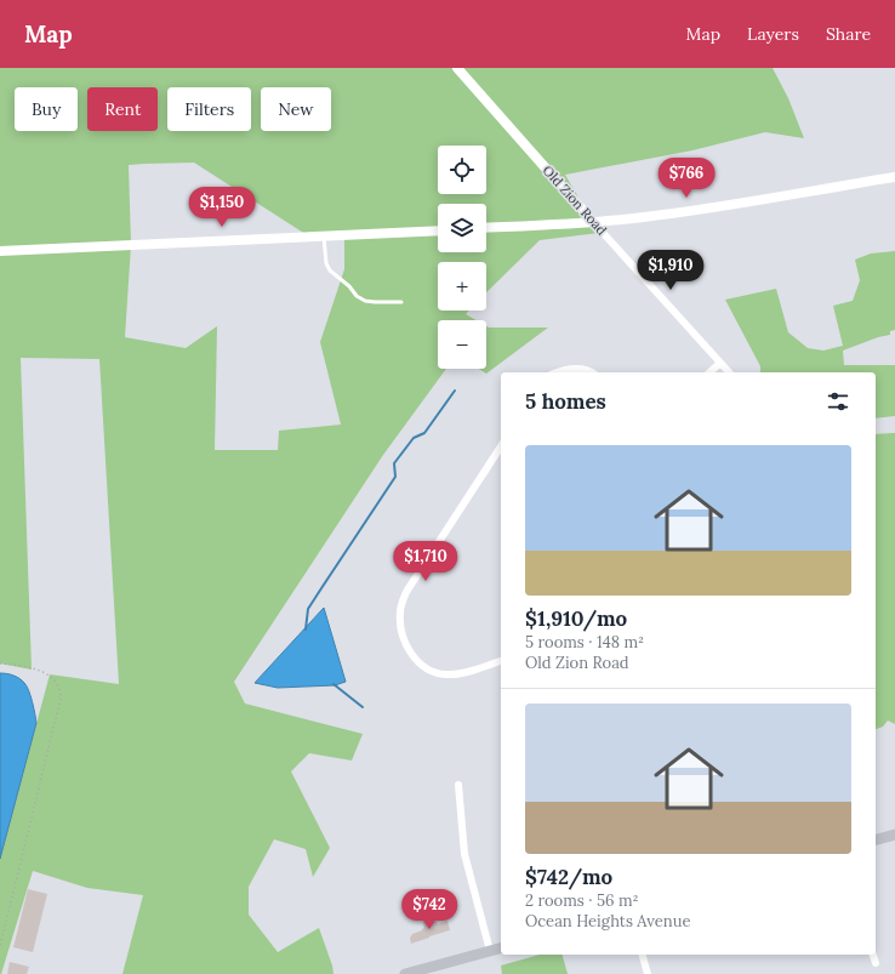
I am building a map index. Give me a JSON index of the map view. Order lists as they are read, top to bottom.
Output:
{
  "streets": {
    "street": ["Old Zion Road"]
  },
  "page": {
    "header": "Map",
    "nav": ["Map", "Layers", "Share"],
    "chip": [
      "Buy",
      "Rent",
      "Filters",
      "New"
    ],
    "map_buttons": ["+", "−"],
    "price": [
      "$766",
      "$1,150",
      "$1,910",
      "$1,710",
      "$742"
    ],
    "heading": "5 homes",
    "list": [
      {
        "name": "$1,910/mo",
        "note": "5 rooms · 148 m² · Old Zion Road"
      },
      {
        "name": "$742/mo",
        "note": "2 rooms · 56 m² · Ocean Heights Avenue"
      }
    ]
  }
}
